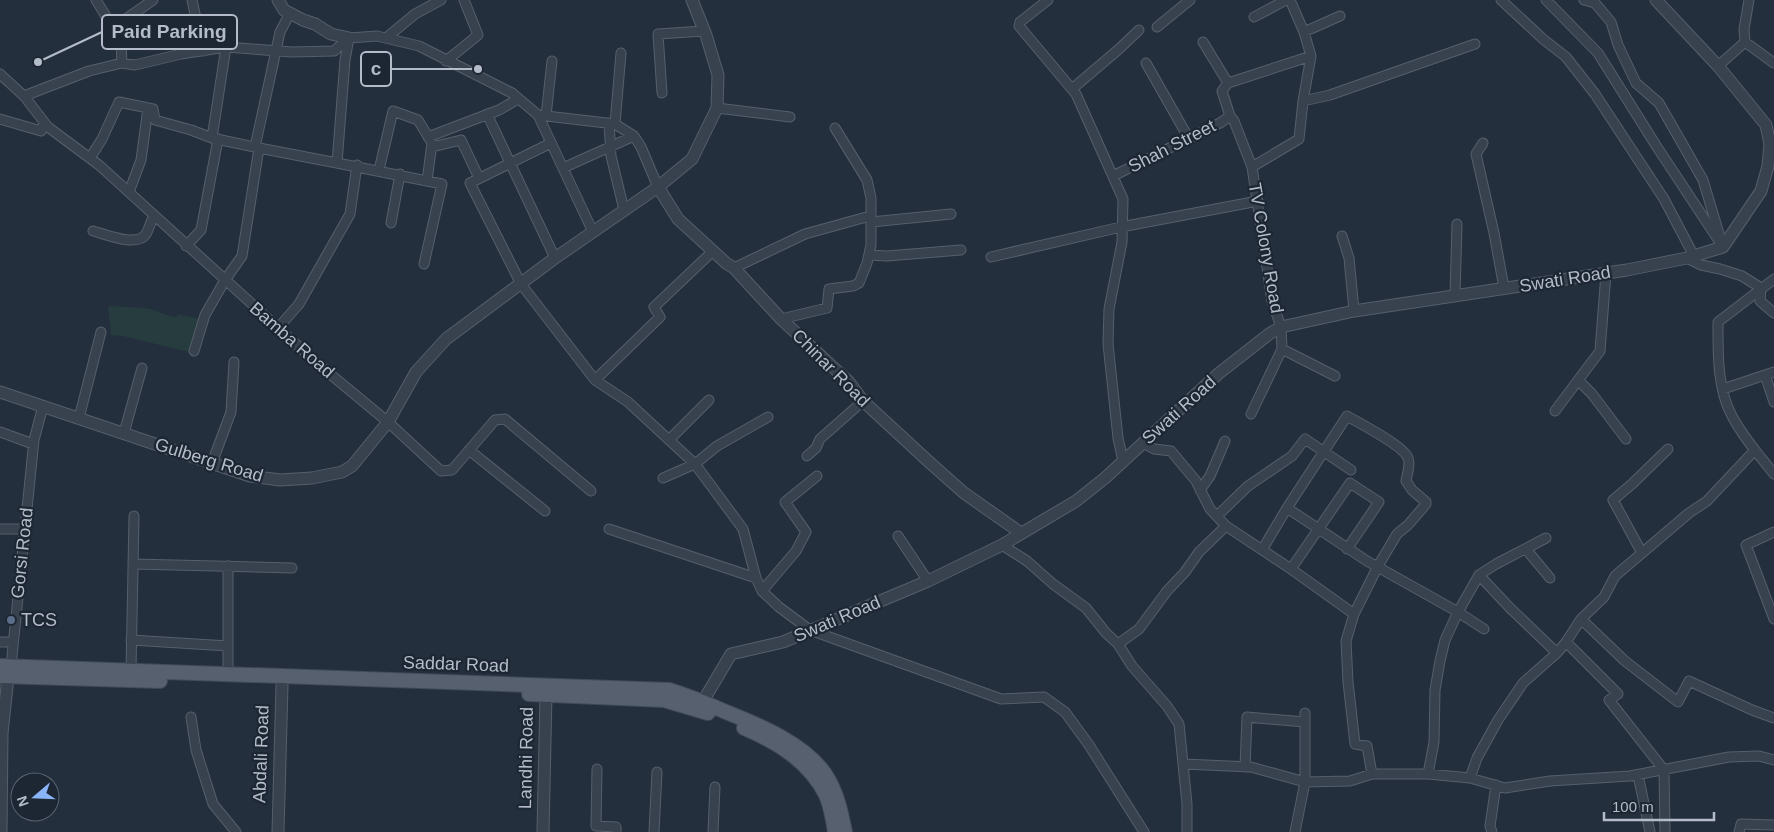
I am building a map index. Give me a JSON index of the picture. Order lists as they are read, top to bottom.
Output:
{
  "streets": {
    "main road": ["Saddar Road"],
    "street": [
      "Shah Street",
      "TV Colony Road",
      "Swati Road",
      "Bamba Road",
      "Chinar Road",
      "Gulberg Road",
      "Gorsi Road",
      "Abdali Road",
      "Landhi Road"
    ]
  },
  "crossings": [
    ["Shah Street", "TV Colony Road"],
    ["TV Colony Road", "Swati Road"],
    ["Swati Road", "Chinar Road"],
    ["Swati Road", "Saddar Road"],
    ["Bamba Road", "Gulberg Road"],
    ["Chinar Road", "Gulberg Road"],
    ["Gulberg Road", "Gorsi Road"],
    ["Gorsi Road", "Saddar Road"],
    ["Saddar Road", "Abdali Road"],
    ["Saddar Road", "Landhi Road"]
  ],
  "places": ["Paid Parking", "c", "TCS"],
  "scale_bar": "100 m",
  "north": "left"
}
